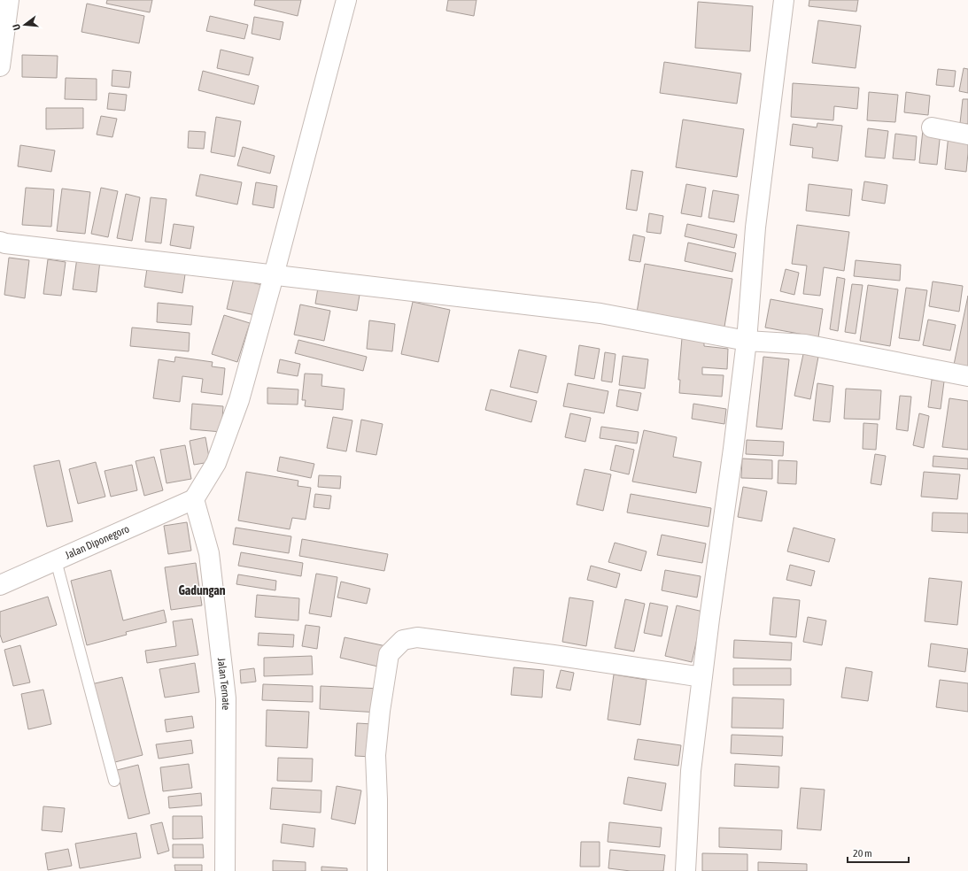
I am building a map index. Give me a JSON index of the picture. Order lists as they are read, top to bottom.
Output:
{
  "streets": {
    "street": ["Jalan Diponegoro", "Jalan Ternate"]
  },
  "crossings": [
    ["Jalan Diponegoro", "Jalan Ternate"]
  ],
  "districts": ["Gadungan"],
  "scale_bar": "20 m",
  "north": "left"
}
